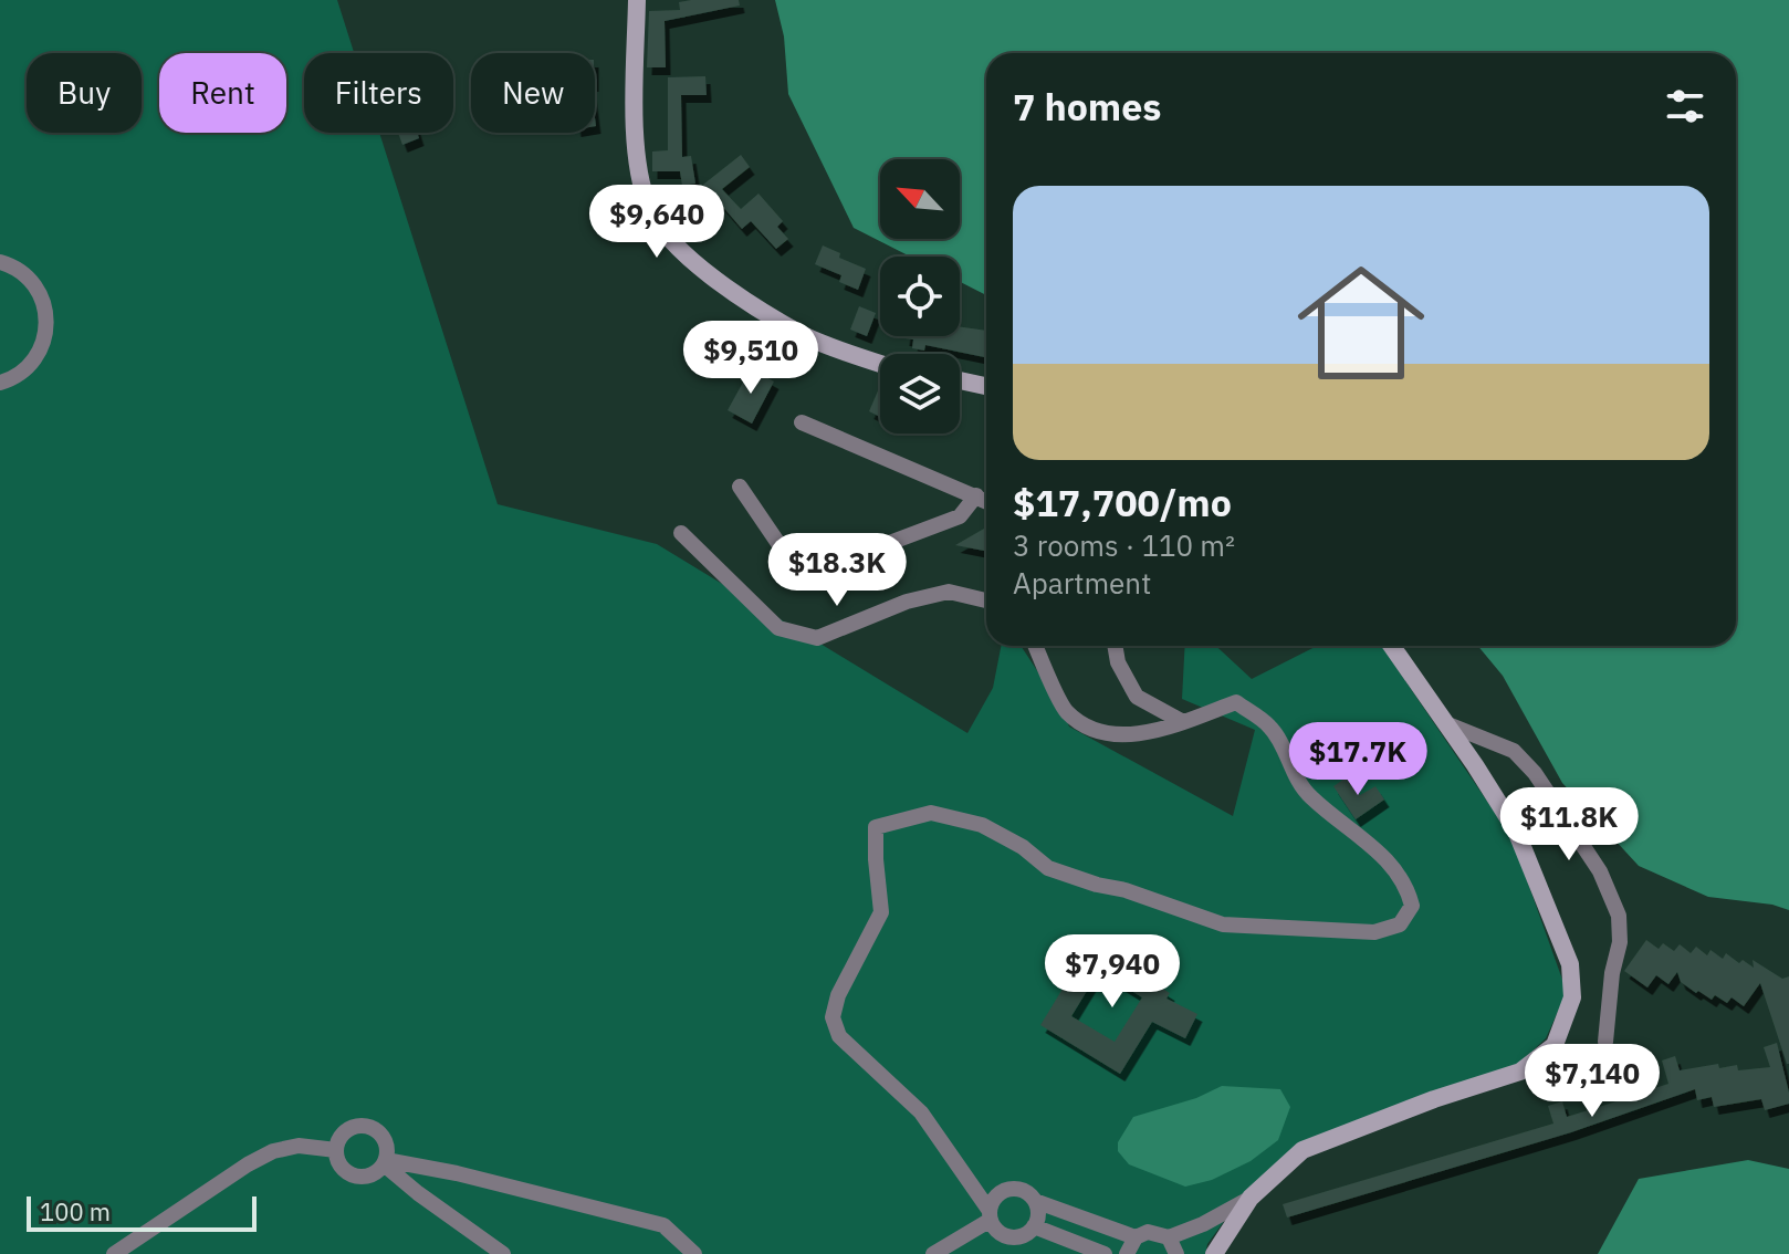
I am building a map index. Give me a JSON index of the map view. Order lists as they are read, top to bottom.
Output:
{
  "scale_bar": "100 m",
  "north": "top left",
  "page": {
    "chip": [
      "Buy",
      "Rent",
      "Filters",
      "New"
    ],
    "heading": "7 homes",
    "list": [
      {
        "name": "$17,700/mo",
        "note": "3 rooms · 110 m² · Apartment"
      }
    ],
    "price": [
      "$9,640",
      "$9,510",
      "$18.3K",
      "$17.7K",
      "$11.8K",
      "$7,940",
      "$7,140"
    ],
    "scale": "100 m"
  }
}
